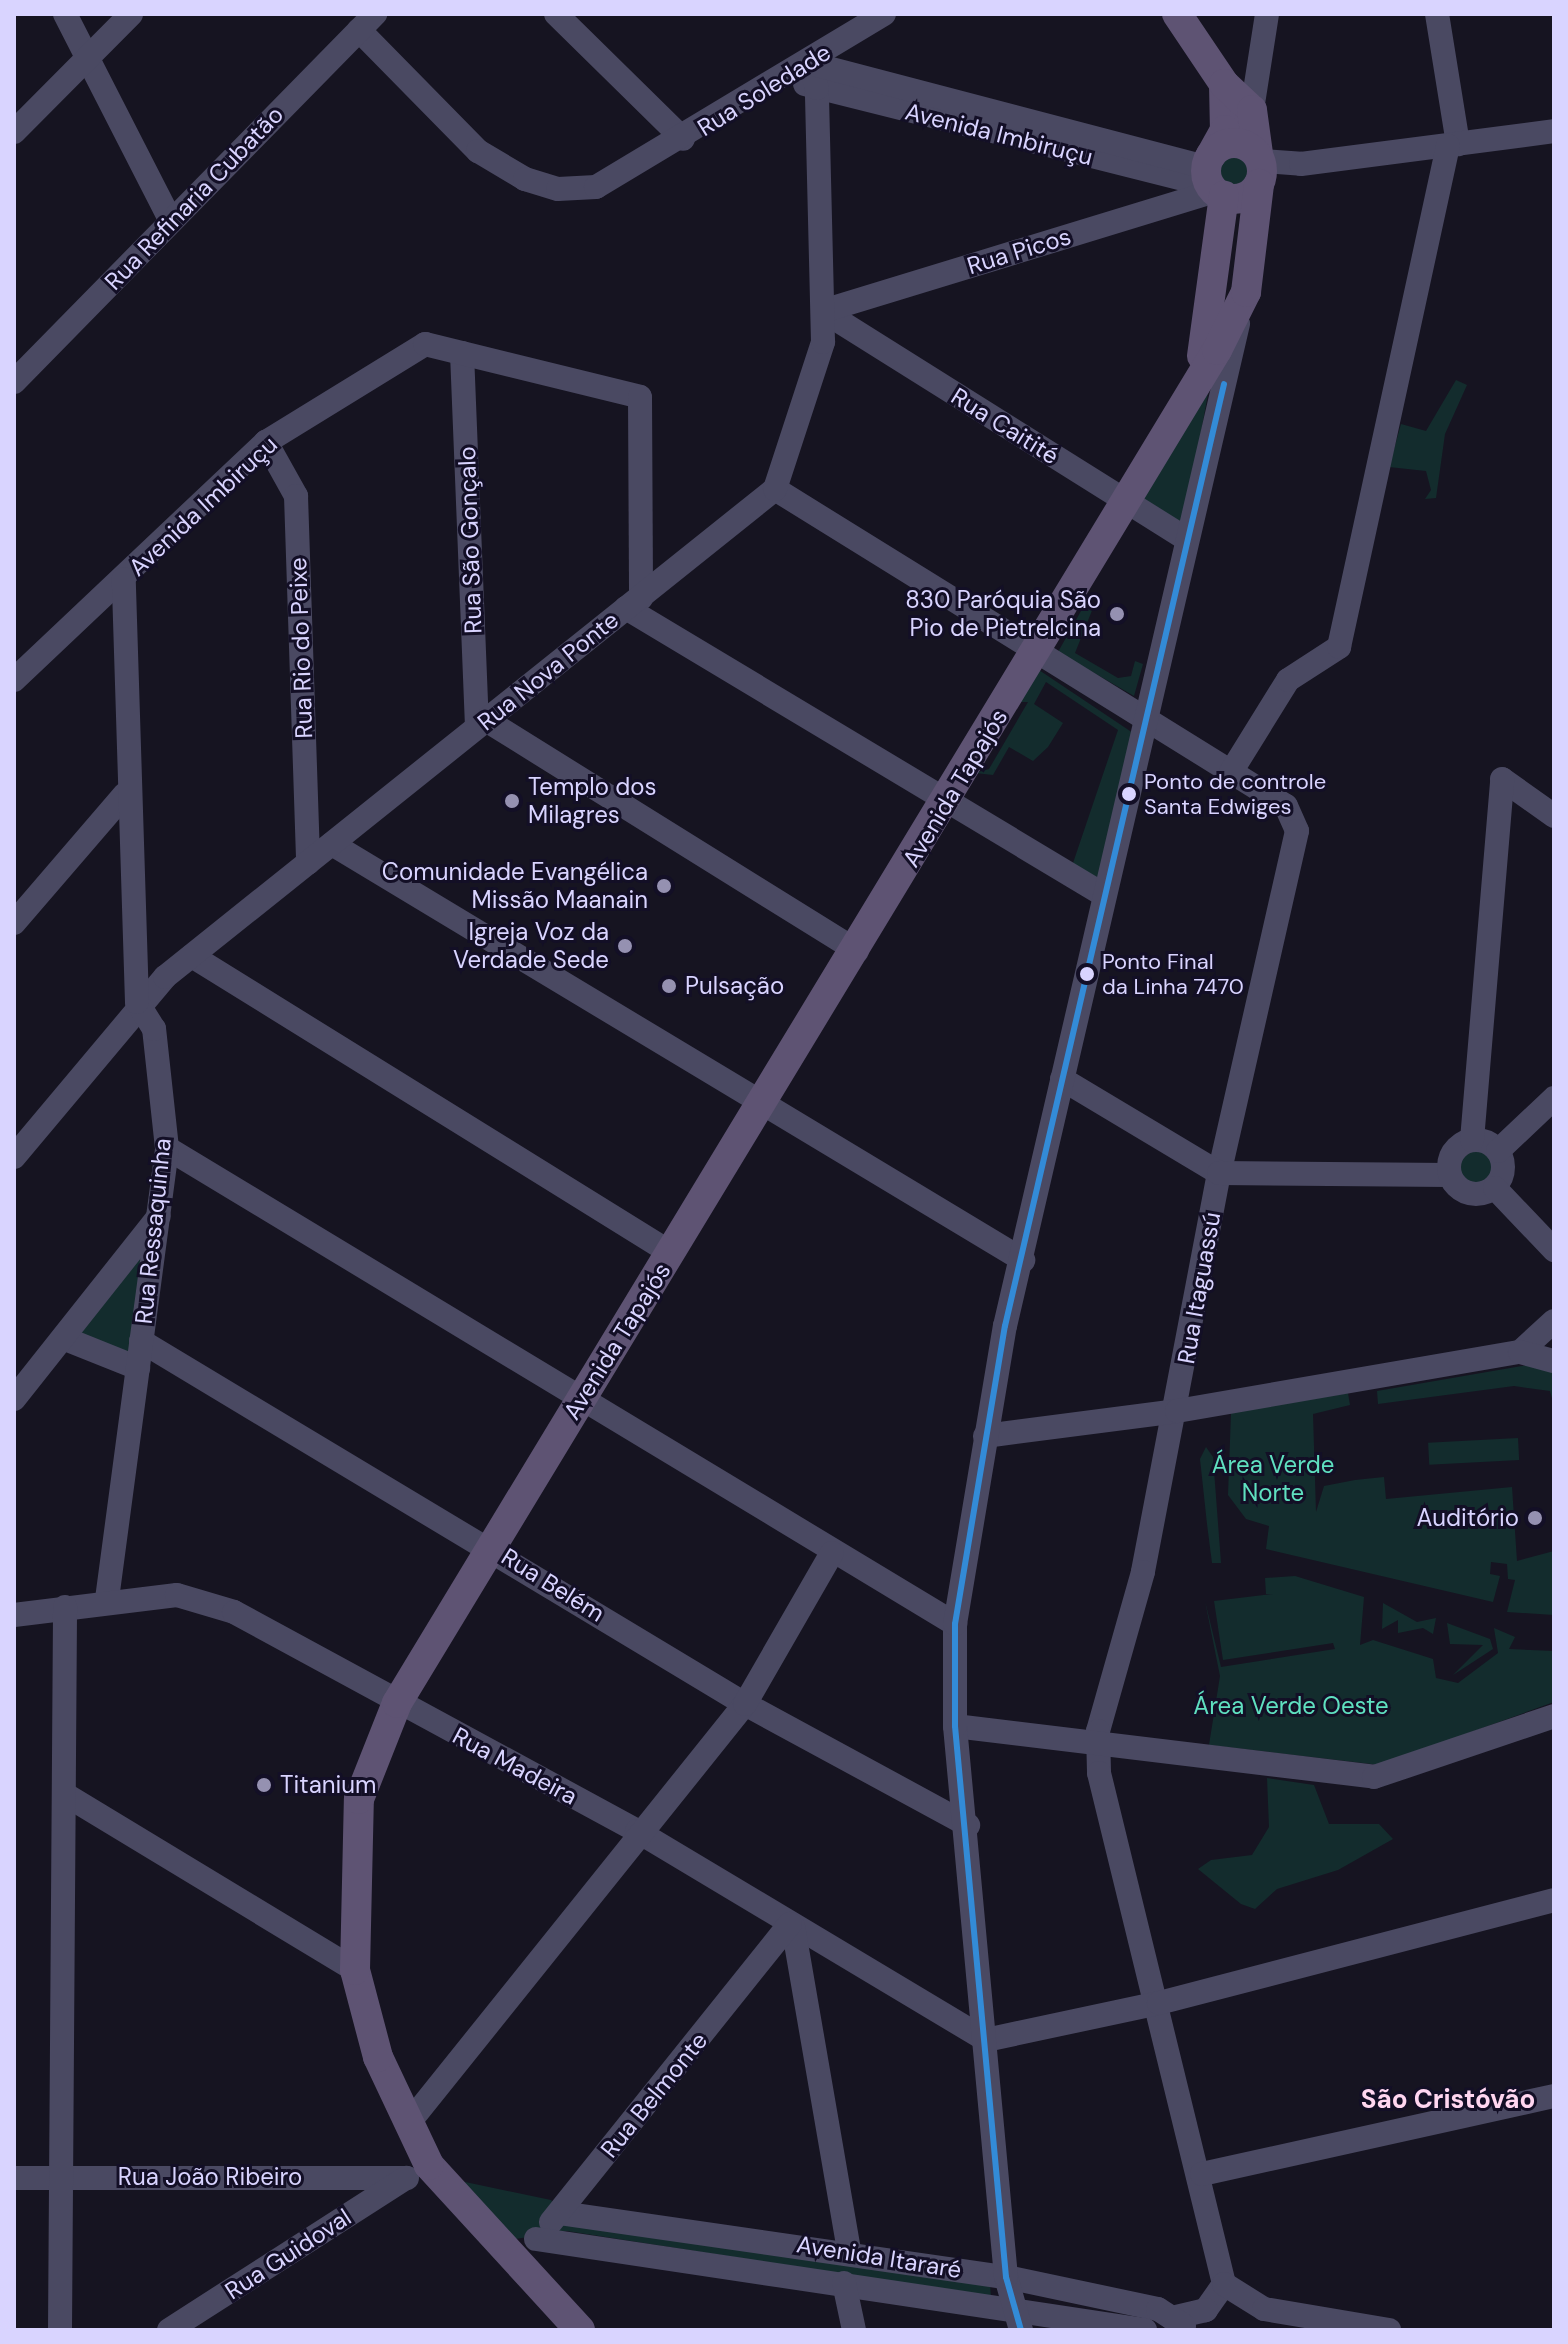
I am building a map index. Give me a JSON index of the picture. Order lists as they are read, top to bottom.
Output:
{
  "streets": {
    "main road": ["Avenida Tapajós"],
    "street": [
      "Rua Soledade",
      "Avenida Imbiruçu",
      "Rua Refinaria Cubatão",
      "Rua Picos",
      "Rua Caitité",
      "Rua São Gonçalo",
      "Rua Rio do Peixe",
      "Rua Nova Ponte",
      "Rua Ressaquinha",
      "Rua Itaguassú",
      "Rua Belém",
      "Rua Madeira",
      "Rua Belmonte",
      "Rua João Ribeiro",
      "Rua Guidoval",
      "Avenida Itararé"
    ]
  },
  "crossings": [
    ["Rua Soledade", "Avenida Imbiruçu"],
    ["Rua Soledade", "Rua Refinaria Cubatão"],
    ["Avenida Imbiruçu", "Rua Picos"],
    ["Avenida Imbiruçu", "Rua São Gonçalo"],
    ["Avenida Imbiruçu", "Rua Rio do Peixe"],
    ["Avenida Imbiruçu", "Rua Nova Ponte"],
    ["Avenida Imbiruçu", "Rua Ressaquinha"],
    ["Rua Picos", "Rua Caitité"],
    ["Rua Caitité", "Avenida Tapajós"],
    ["Rua São Gonçalo", "Rua Nova Ponte"],
    ["Rua Rio do Peixe", "Rua Nova Ponte"],
    ["Rua Nova Ponte", "Rua Ressaquinha"],
    ["Avenida Tapajós", "Rua Belém"],
    ["Avenida Tapajós", "Rua Madeira"],
    ["Avenida Tapajós", "Rua Belmonte"],
    ["Avenida Tapajós", "Rua João Ribeiro"],
    ["Avenida Tapajós", "Rua Guidoval"],
    ["Rua Ressaquinha", "Rua Belém"],
    ["Rua Ressaquinha", "Rua Madeira"],
    ["Rua Madeira", "Rua Belmonte"],
    ["Rua Belmonte", "Avenida Itararé"],
    ["Rua João Ribeiro", "Rua Guidoval"]
  ],
  "districts": ["São Cristóvão"],
  "parks": ["Área Verde Norte", "Área Verde Oeste"],
  "places": [
    "830 Paróquia São Pio de Pietrelcina",
    "Ponto de controle Santa Edwiges",
    "Templo dos Milagres",
    "Comunidade Evangélica Missão Maanain",
    "Igreja Voz da Verdade Sede",
    "Ponto Final da Linha 7470",
    "Pulsação",
    "Auditório",
    "Titanium"
  ]
}
